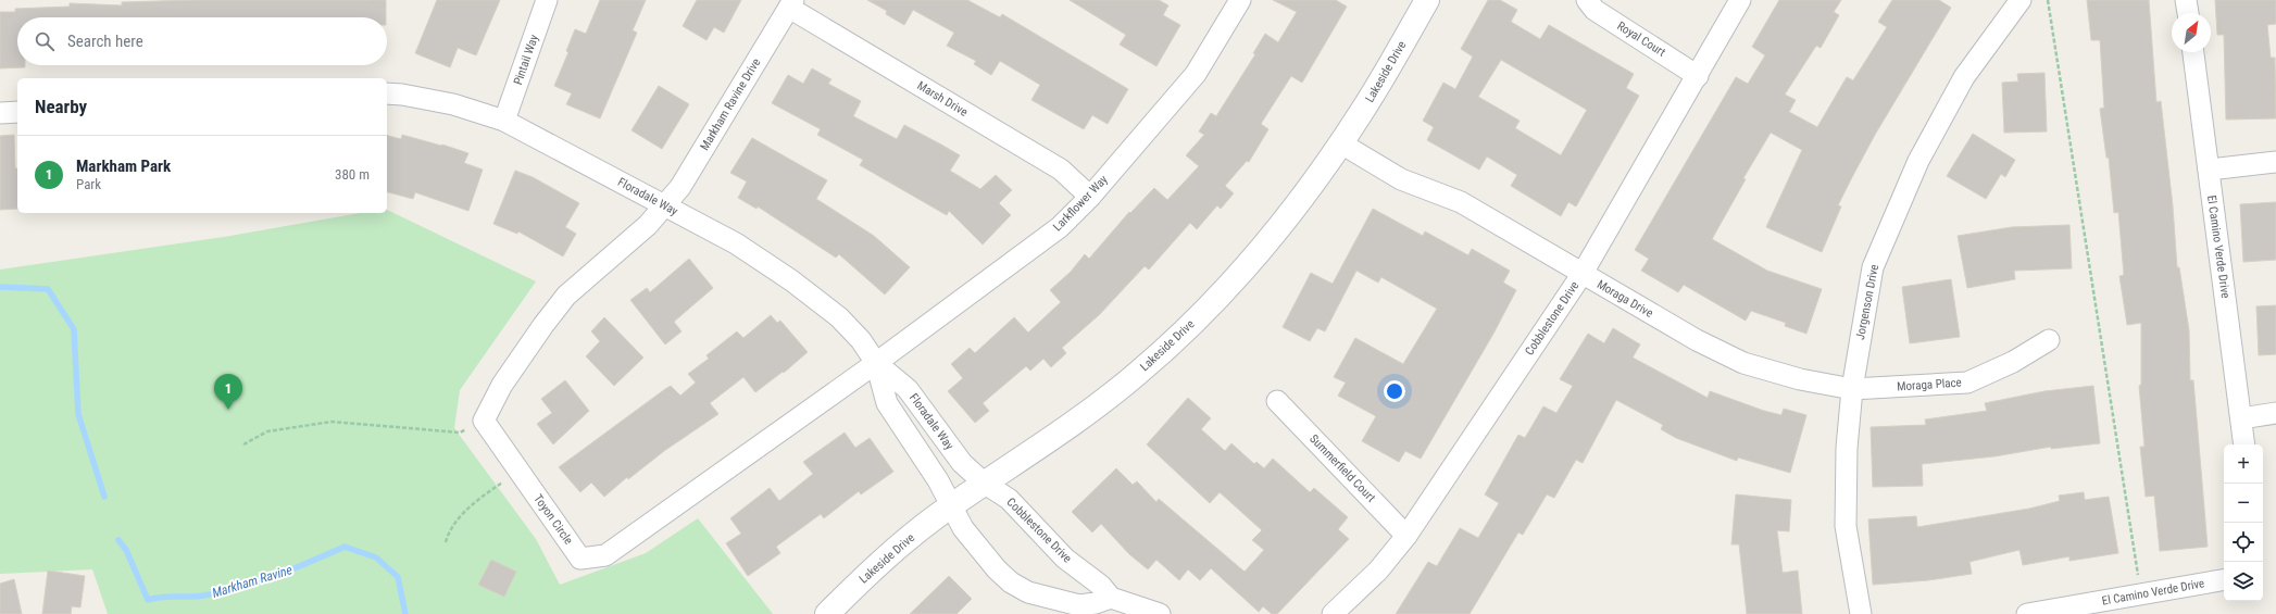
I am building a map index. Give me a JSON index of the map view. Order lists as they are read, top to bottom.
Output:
{
  "streets": {
    "street": [
      "Royal Court",
      "Pintail Way",
      "Lakeside Drive",
      "Marsh Drive",
      "Markham Ravine Drive",
      "Floradale Way",
      "Larkflower Way",
      "El Camino Verde Drive",
      "Moraga Drive",
      "Jorgenson Drive",
      "Cobblestone Drive",
      "Moraga Place",
      "Summerfield Court",
      "Toyon Circle"
    ]
  },
  "crossings": [
    ["Royal Court", "Cobblestone Drive"],
    ["Pintail Way", "Floradale Way"],
    ["Lakeside Drive", "Floradale Way"],
    ["Lakeside Drive", "Moraga Drive"],
    ["Lakeside Drive", "Cobblestone Drive"],
    ["Marsh Drive", "Markham Ravine Drive"],
    ["Marsh Drive", "Larkflower Way"],
    ["Markham Ravine Drive", "Floradale Way"],
    ["Floradale Way", "Larkflower Way"],
    ["Floradale Way", "Cobblestone Drive"],
    ["Floradale Way", "Toyon Circle"],
    ["Larkflower Way", "Toyon Circle"],
    ["Moraga Drive", "Jorgenson Drive"],
    ["Moraga Drive", "Cobblestone Drive"],
    ["Moraga Drive", "Moraga Place"],
    ["Jorgenson Drive", "Moraga Place"],
    ["Cobblestone Drive", "Summerfield Court"]
  ],
  "water": ["Markham Ravine"],
  "north": "top right",
  "page": {
    "search": "Search here",
    "heading": "Nearby",
    "list": [
      {
        "mark": "1",
        "name": "Markham Park",
        "note": "Park",
        "value": "380 m"
      }
    ],
    "pins": "1",
    "map_buttons": ["+", "−"]
  }
}
